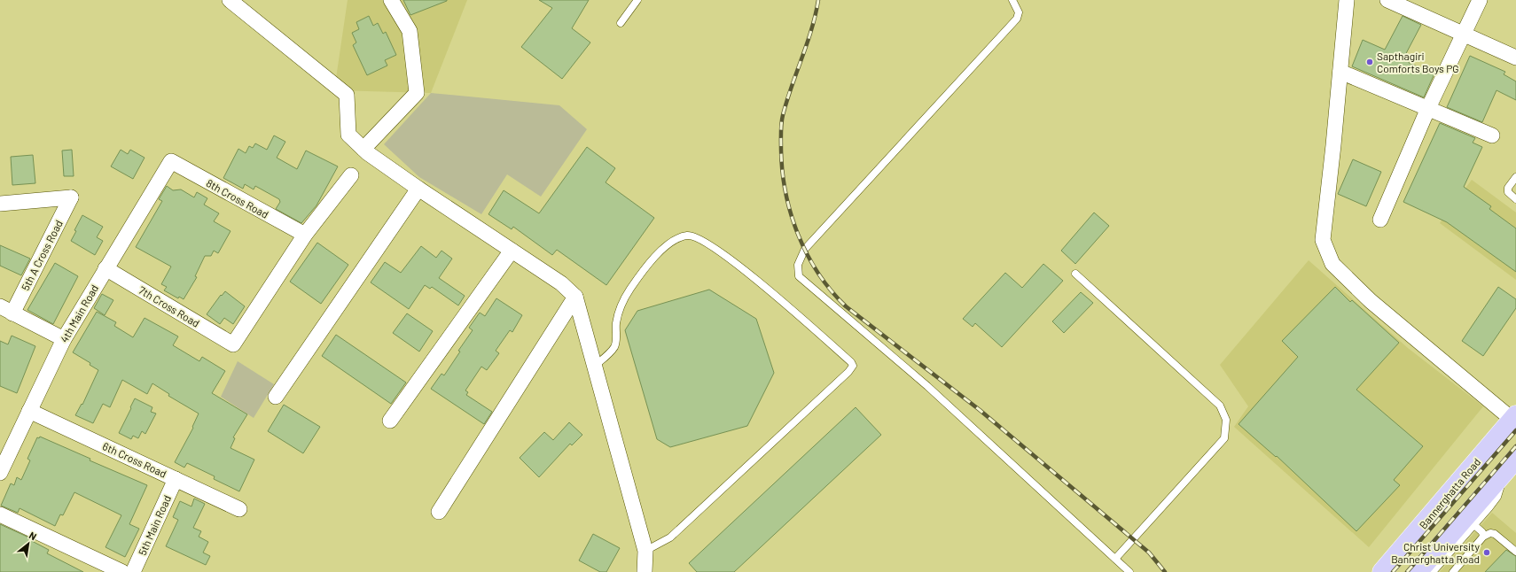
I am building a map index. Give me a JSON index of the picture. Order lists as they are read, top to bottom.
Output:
{
  "streets": {
    "main road": ["Bannerghatta Road"],
    "street": [
      "8th Cross Road",
      "5th A Cross Road",
      "7th Cross Road",
      "4th Main Road",
      "6th Cross Road",
      "5th Main Road"
    ]
  },
  "crossings": [
    ["8th Cross Road", "7th Cross Road"],
    ["8th Cross Road", "4th Main Road"],
    ["7th Cross Road", "4th Main Road"],
    ["4th Main Road", "6th Cross Road"],
    ["6th Cross Road", "5th Main Road"]
  ],
  "places": ["Sapthagiri Comforts Boys PG", "Christ University Bannerghatta Road"],
  "north": "top right"
}
